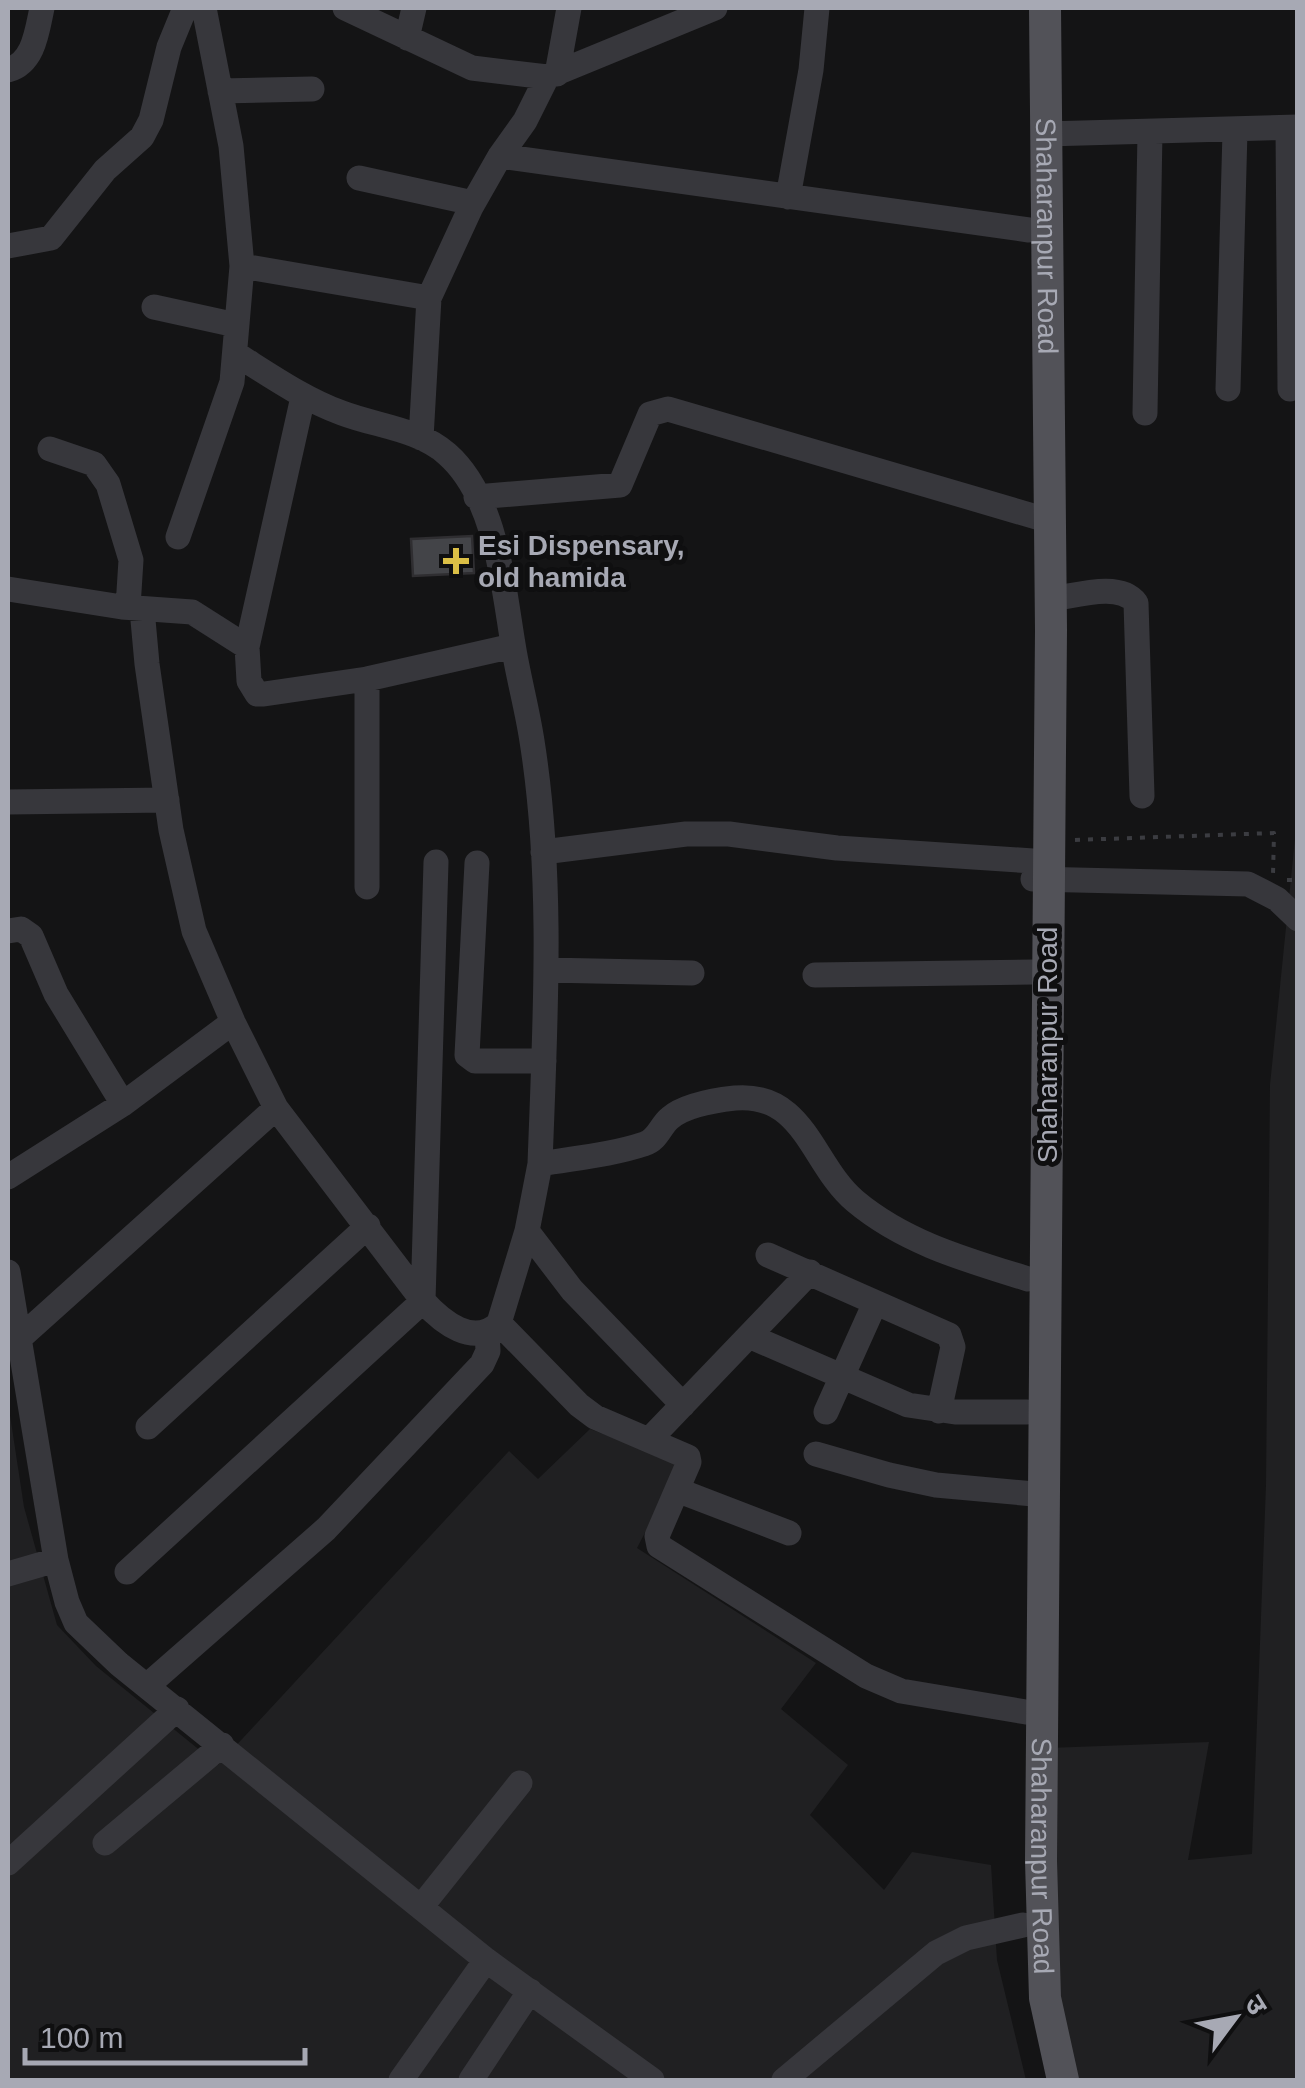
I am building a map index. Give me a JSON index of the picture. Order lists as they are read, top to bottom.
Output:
{
  "streets": {
    "main road": ["Shaharanpur Road"]
  },
  "places": {
    "health": ["Esi Dispensary, old hamida"]
  },
  "scale_bar": "100 m",
  "north": "top right"
}
